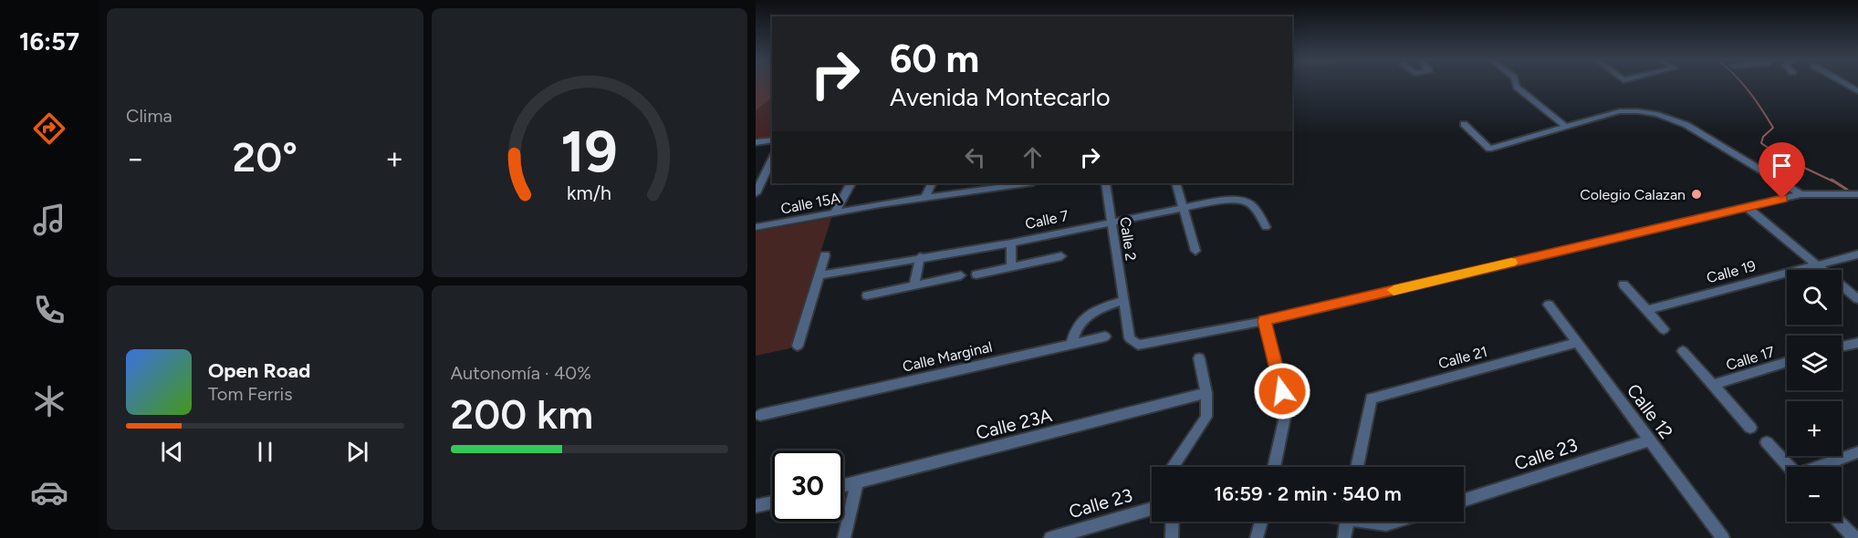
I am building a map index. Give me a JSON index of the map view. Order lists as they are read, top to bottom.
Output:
{
  "streets": {
    "street": [
      "Calle 15A",
      "Calle 7",
      "Calle 2",
      "Calle 19",
      "Calle Marginal",
      "Calle 21",
      "Calle 17",
      "Calle 12",
      "Calle 23A",
      "Calle 23"
    ]
  },
  "crossings": [
    ["Calle 7", "Calle 2"],
    ["Calle 21", "Calle 12"],
    ["Calle 12", "Calle 23"]
  ],
  "places": ["Colegio Calazan"],
  "page": {
    "tabs": "16:57",
    "tile": [
      "Clima",
      ["Autonomía · 40%", "200 km"]
    ],
    "turn": ["60 m", "Avenida Montecarlo"],
    "heat": ["−", "20°", "+"],
    "map_buttons": ["+", "−"],
    "song": ["Open Road", "Tom Ferris"],
    "limit": "30",
    "trip": "16:59 · 2 min · 540 m",
    "gauge": ["19", "km/h"]
  }
}
